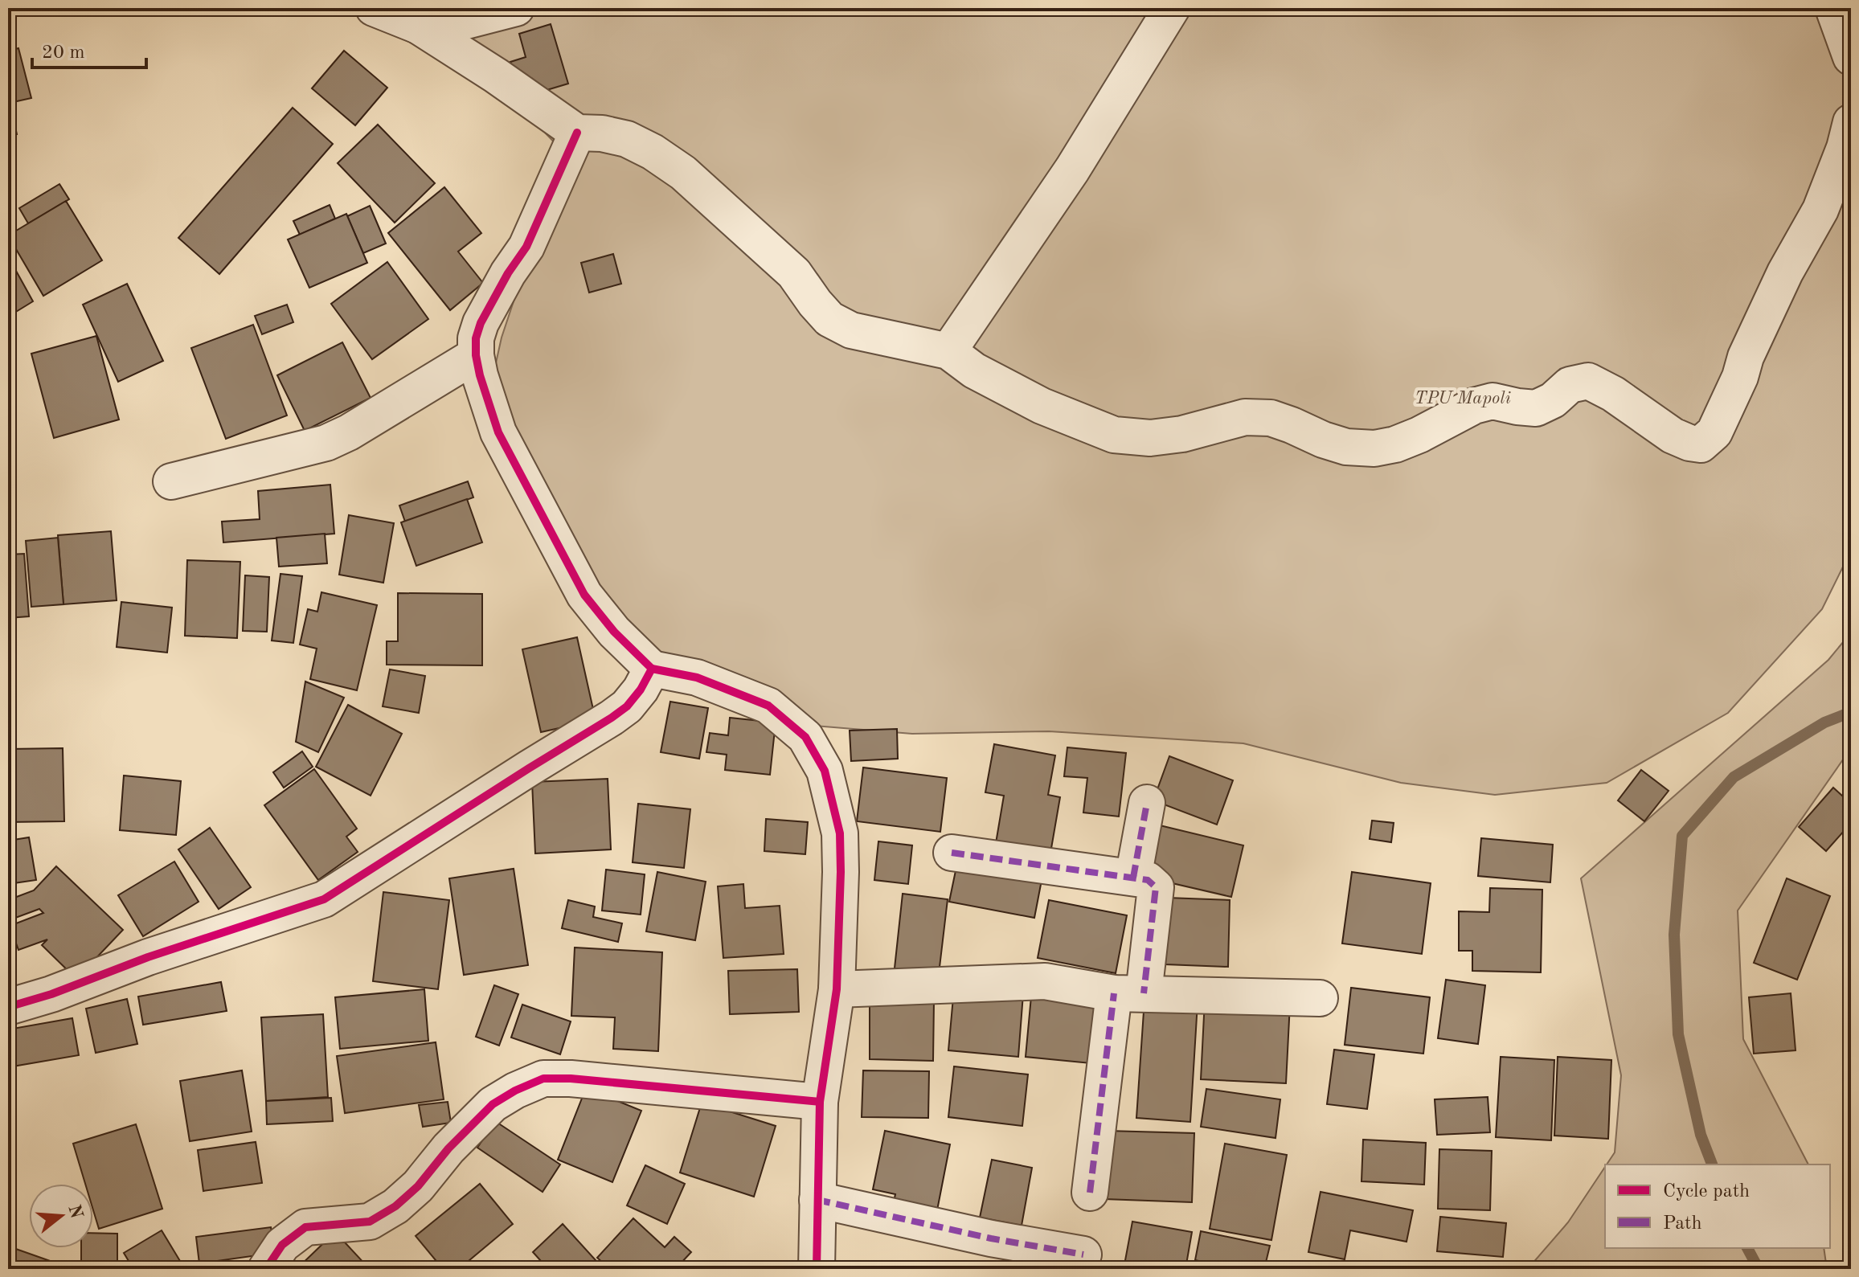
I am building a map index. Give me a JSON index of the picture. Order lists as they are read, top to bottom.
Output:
{
  "parks": ["TPU Mapoli"],
  "legend": ["Cycle path", "Path"],
  "scale_bar": "20 m",
  "north": "right"
}
